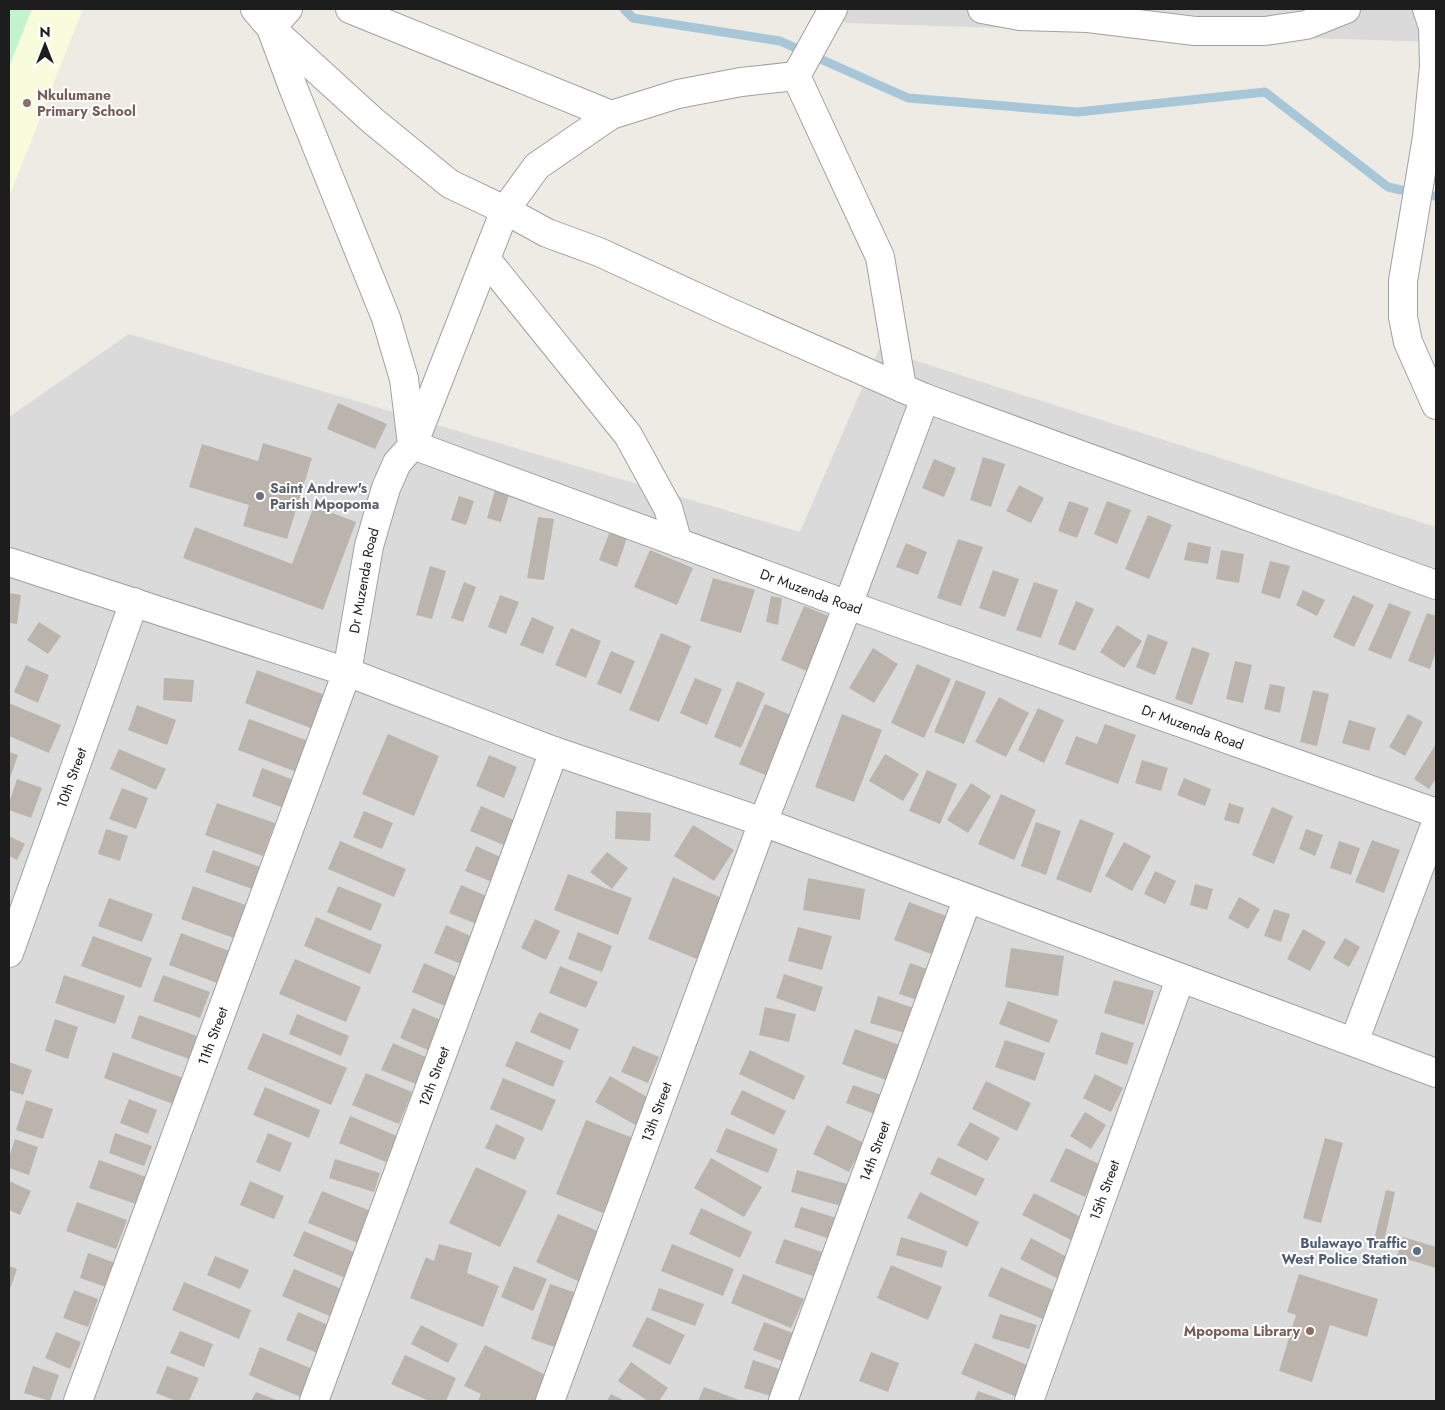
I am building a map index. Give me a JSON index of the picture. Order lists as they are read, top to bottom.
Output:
{
  "streets": {
    "street": [
      "Dr Muzenda Road",
      "10th Street",
      "11th Street",
      "12th Street",
      "13th Street",
      "14th Street",
      "15th Street"
    ]
  },
  "crossings": [
    ["Dr Muzenda Road", "11th Street"],
    ["Dr Muzenda Road", "13th Street"]
  ],
  "places": [
    "Nkulumane Primary School",
    "Saint Andrew's Parish Mpopoma",
    "Bulawayo Traffic West Police Station",
    "Mpopoma Library"
  ],
  "north": "top"
}
